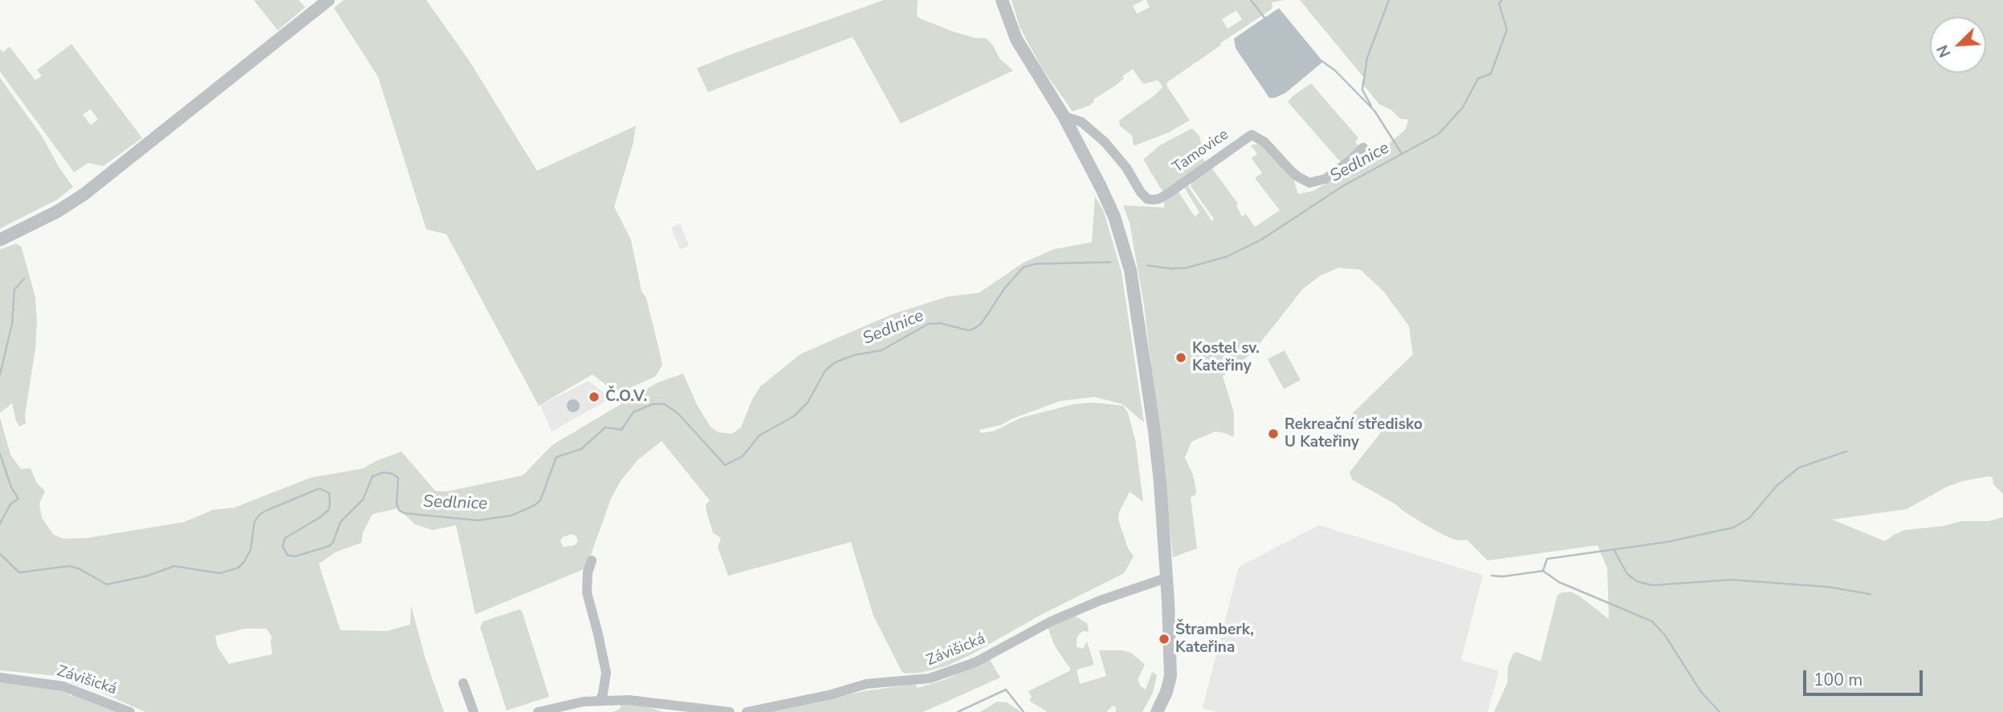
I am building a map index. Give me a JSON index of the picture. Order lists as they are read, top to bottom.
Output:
{
  "streets": {
    "street": ["Tamovice", "Závišická"]
  },
  "water": ["Sedlnice"],
  "places": [
    "Kostel sv. Kateřiny",
    "Č.O.V.",
    "Rekreační středisko U Kateřiny",
    "Štramberk, Kateřina"
  ],
  "scale_bar": "100 m",
  "north": "bottom left"
}
